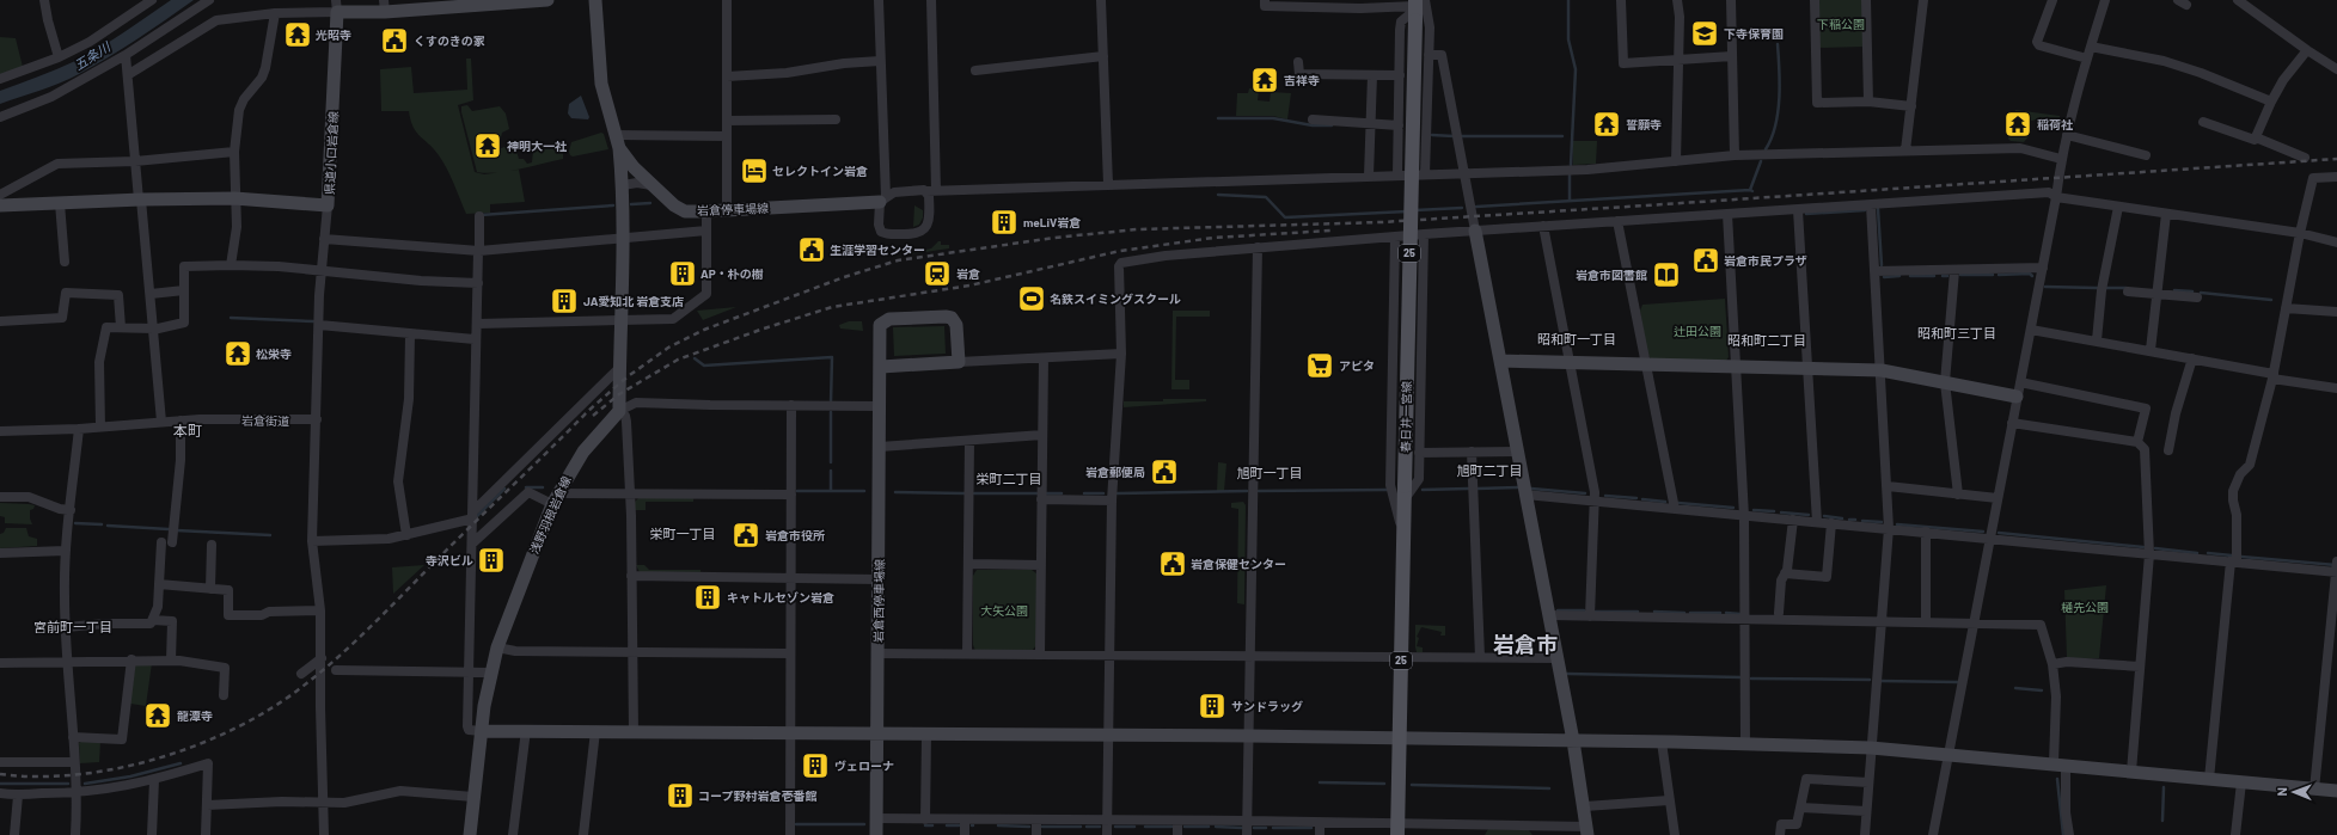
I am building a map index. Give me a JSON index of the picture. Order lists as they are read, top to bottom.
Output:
{
  "streets": {
    "main road": ["25", "春日井一宮線"],
    "street": [
      "県道小口岩倉線",
      "岩倉停車場線",
      "岩倉街道",
      "浅野羽根岩倉線",
      "岩倉西停車場線"
    ]
  },
  "districts": [
    "昭和町三丁目",
    "昭和町一丁目",
    "昭和町二丁目",
    "本町",
    "旭町二丁目",
    "旭町一丁目",
    "栄町二丁目",
    "栄町一丁目",
    "宮前町一丁目",
    "岩倉市"
  ],
  "water": ["五条川"],
  "parks": [
    "下稲公園",
    "辻田公園",
    "樋先公園",
    "大矢公園"
  ],
  "places": {
    "school or university": ["下寺保育園"],
    "temple": [
      "光昭寺",
      "吉祥寺",
      "誓願寺",
      "稲荷社",
      "神明大一社",
      "松栄寺",
      "龍潭寺"
    ],
    "public building": [
      "くすのきの家",
      "生涯学習センター",
      "岩倉市民プラザ",
      "岩倉郵便局",
      "岩倉市役所",
      "岩倉保健センター"
    ],
    "hotel": ["セレクトイン岩倉"],
    "building": [
      "meLiV岩倉",
      "AP・朴の樹",
      "JA愛知北 岩倉支店",
      "寺沢ビル",
      "キャトルセゾン岩倉",
      "サンドラッグ",
      "ヴェローナ",
      "コープ野村岩倉壱番館"
    ],
    "station": ["岩倉"],
    "library": ["岩倉市図書館"],
    "sports": ["名鉄スイミングスクール"],
    "supermarket": ["アピタ"]
  },
  "north": "left"
}
